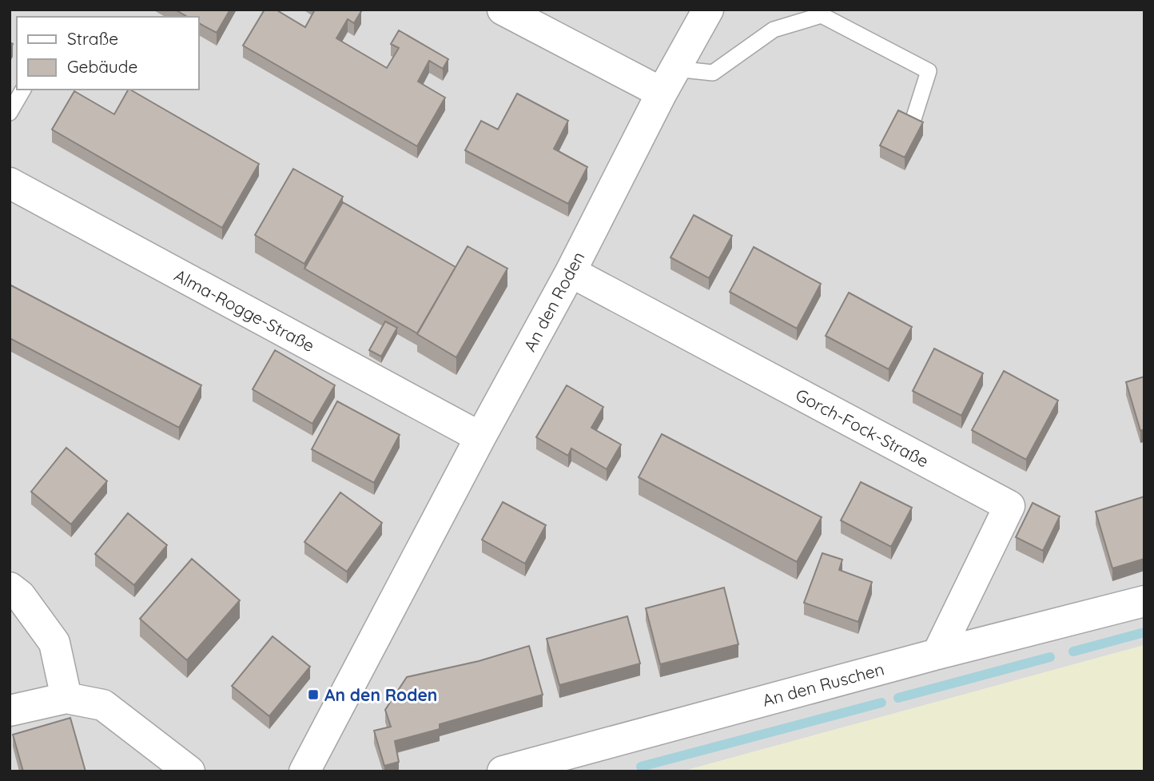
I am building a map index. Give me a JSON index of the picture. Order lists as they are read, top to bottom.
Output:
{
  "streets": {
    "street": [
      "An den Roden",
      "Alma-Rogge-Straße",
      "Gorch-Fock-Straße",
      "An den Ruschen"
    ]
  },
  "crossings": [
    ["An den Roden", "Alma-Rogge-Straße"],
    ["An den Roden", "Gorch-Fock-Straße"],
    ["Gorch-Fock-Straße", "An den Ruschen"]
  ],
  "places": {
    "transit": ["An den Roden"]
  },
  "legend": ["Straße", "Gebäude"]
}
